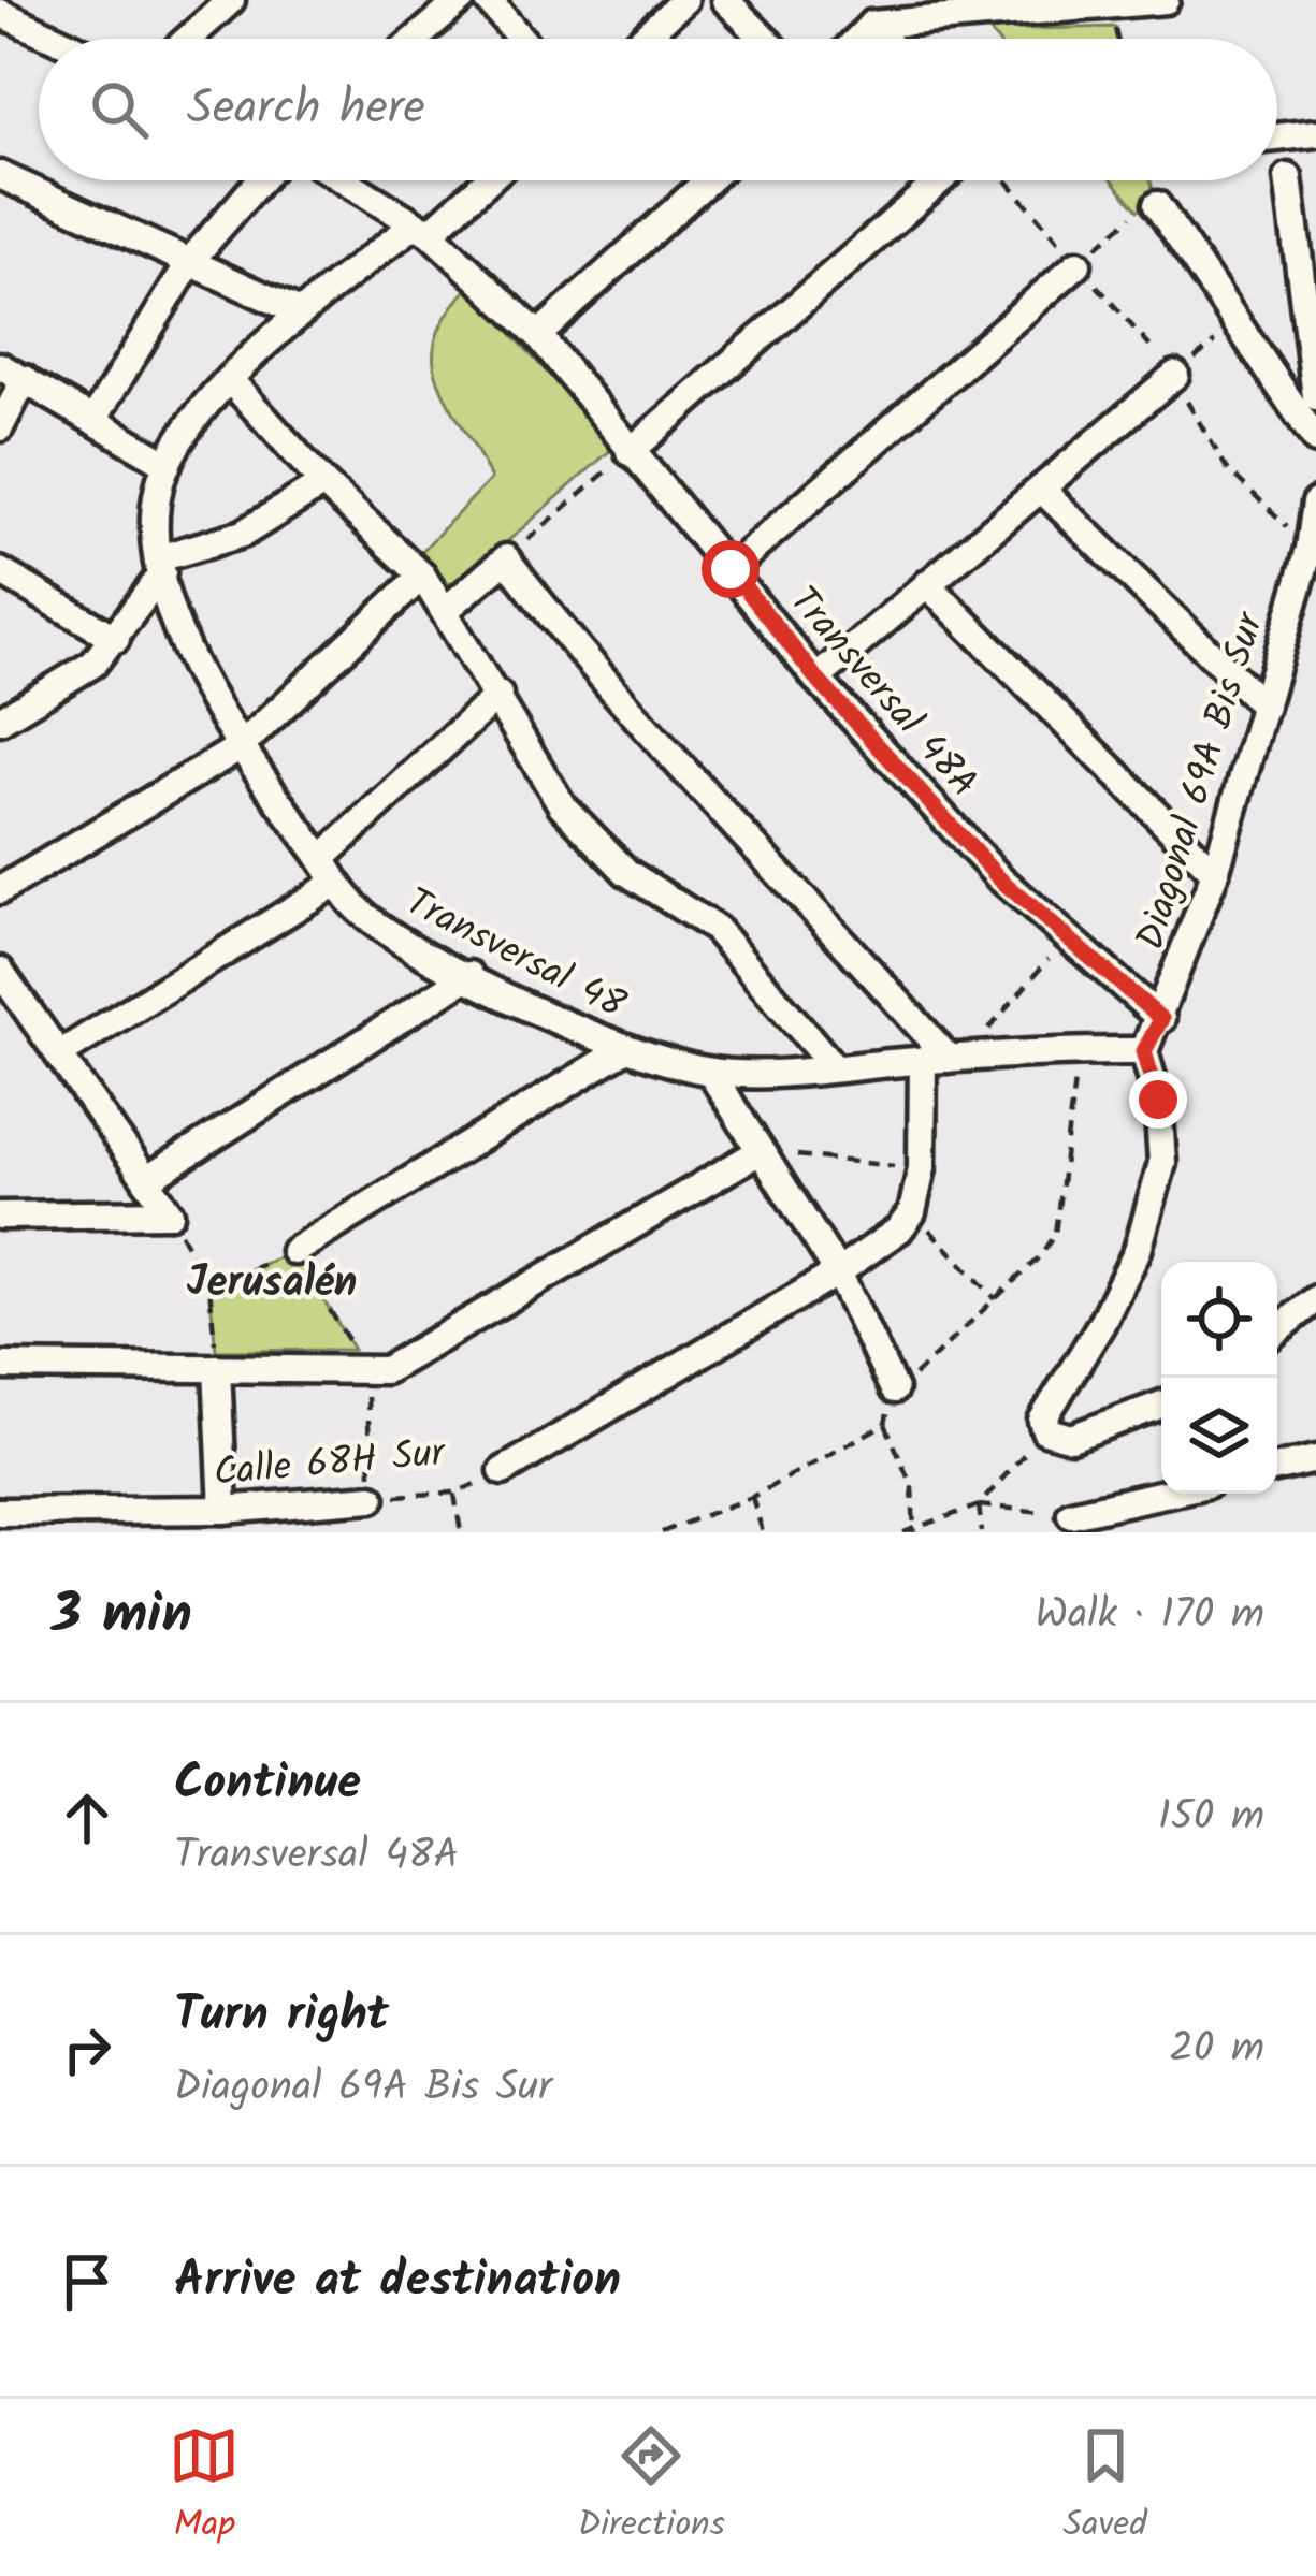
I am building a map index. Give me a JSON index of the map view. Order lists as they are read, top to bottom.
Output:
{
  "streets": {
    "street": [
      "Transversal 48A",
      "Diagonal 69A Bis Sur",
      "Transversal 48",
      "Calle 68H Sur"
    ]
  },
  "crossings": [
    ["Transversal 48A", "Diagonal 69A Bis Sur"],
    ["Diagonal 69A Bis Sur", "Transversal 48"]
  ],
  "districts": ["Jerusalén"],
  "page": {
    "search": "Search here",
    "heading": ["3 min", "Walk · 170 m"],
    "list": [
      ["Continue", "Transversal 48A", "150 m"],
      ["Turn right", "Diagonal 69A Bis Sur", "20 m"],
      "Arrive at destination"
    ],
    "nav": ["Map", "Directions", "Saved"]
  }
}
